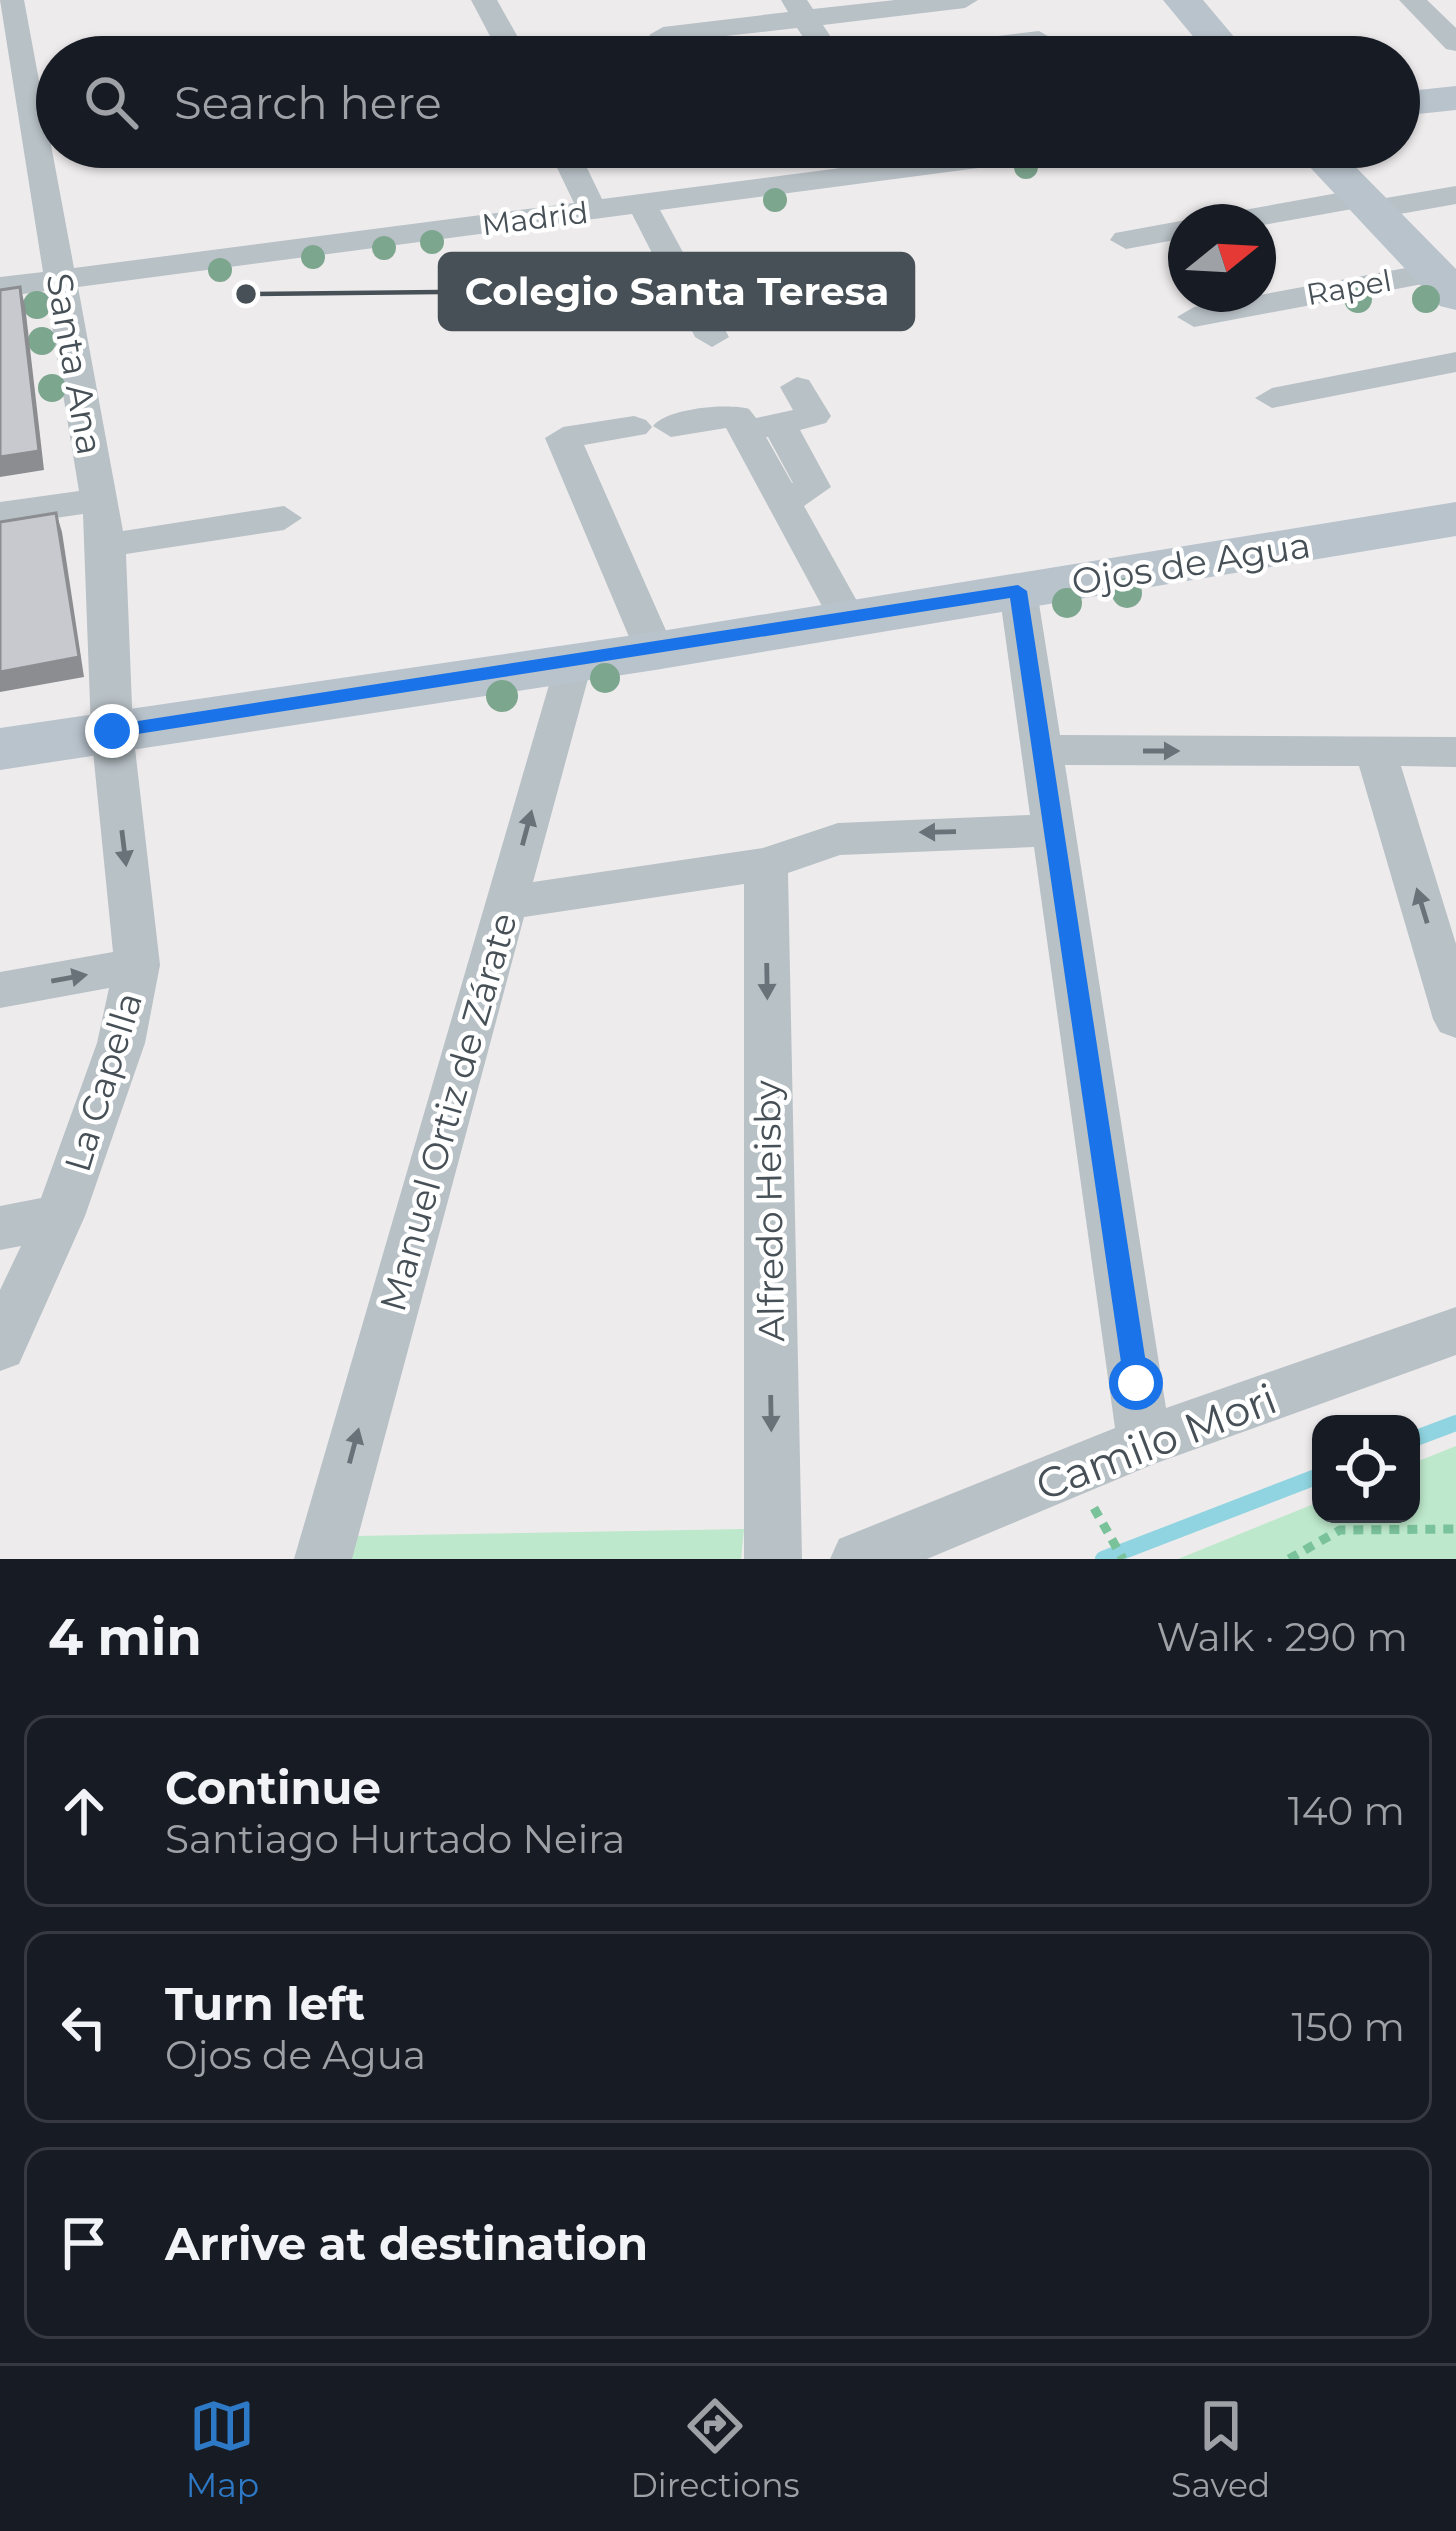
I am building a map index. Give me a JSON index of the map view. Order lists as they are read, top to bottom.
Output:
{
  "streets": {
    "street": [
      "Madrid",
      "Rapel",
      "Santa Ana",
      "Ojos de Agua",
      "La Capella",
      "Manuel Ortiz de Zárate",
      "Alfredo Heisby",
      "Camilo Mori"
    ]
  },
  "crossings": [
    ["Madrid", "Santa Ana"],
    ["Santa Ana", "Ojos de Agua"],
    ["Santa Ana", "La Capella"],
    ["Ojos de Agua", "La Capella"],
    ["Ojos de Agua", "Manuel Ortiz de Zárate"]
  ],
  "one_way": ["La Capella", "Manuel Ortiz de Zárate"],
  "places": ["Colegio Santa Teresa"],
  "north": "right",
  "page": {
    "search": "Search here",
    "heading": ["4 min", "Walk · 290 m"],
    "list": [
      ["Continue", "Santiago Hurtado Neira", "140 m"],
      ["Turn left", "Ojos de Agua", "150 m"],
      "Arrive at destination"
    ],
    "nav": ["Map", "Directions", "Saved"]
  }
}
